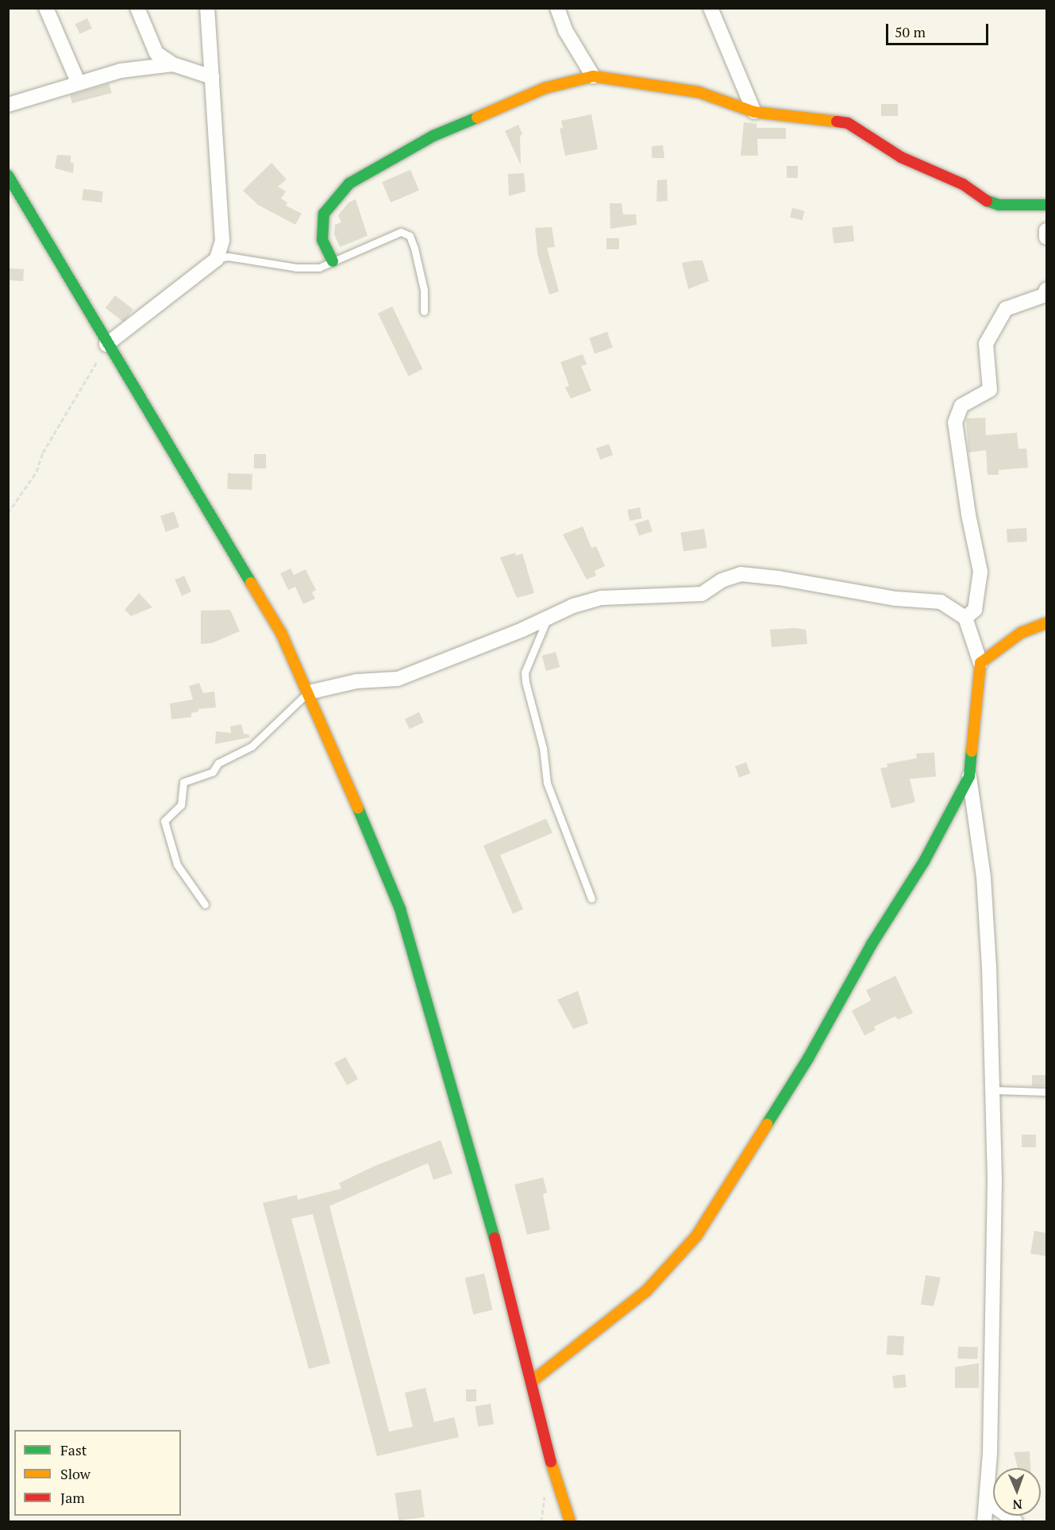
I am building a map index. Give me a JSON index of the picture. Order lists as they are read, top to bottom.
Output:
{
  "legend": ["Fast", "Slow", "Jam"],
  "scale_bar": "50 m",
  "north": "bottom"
}
